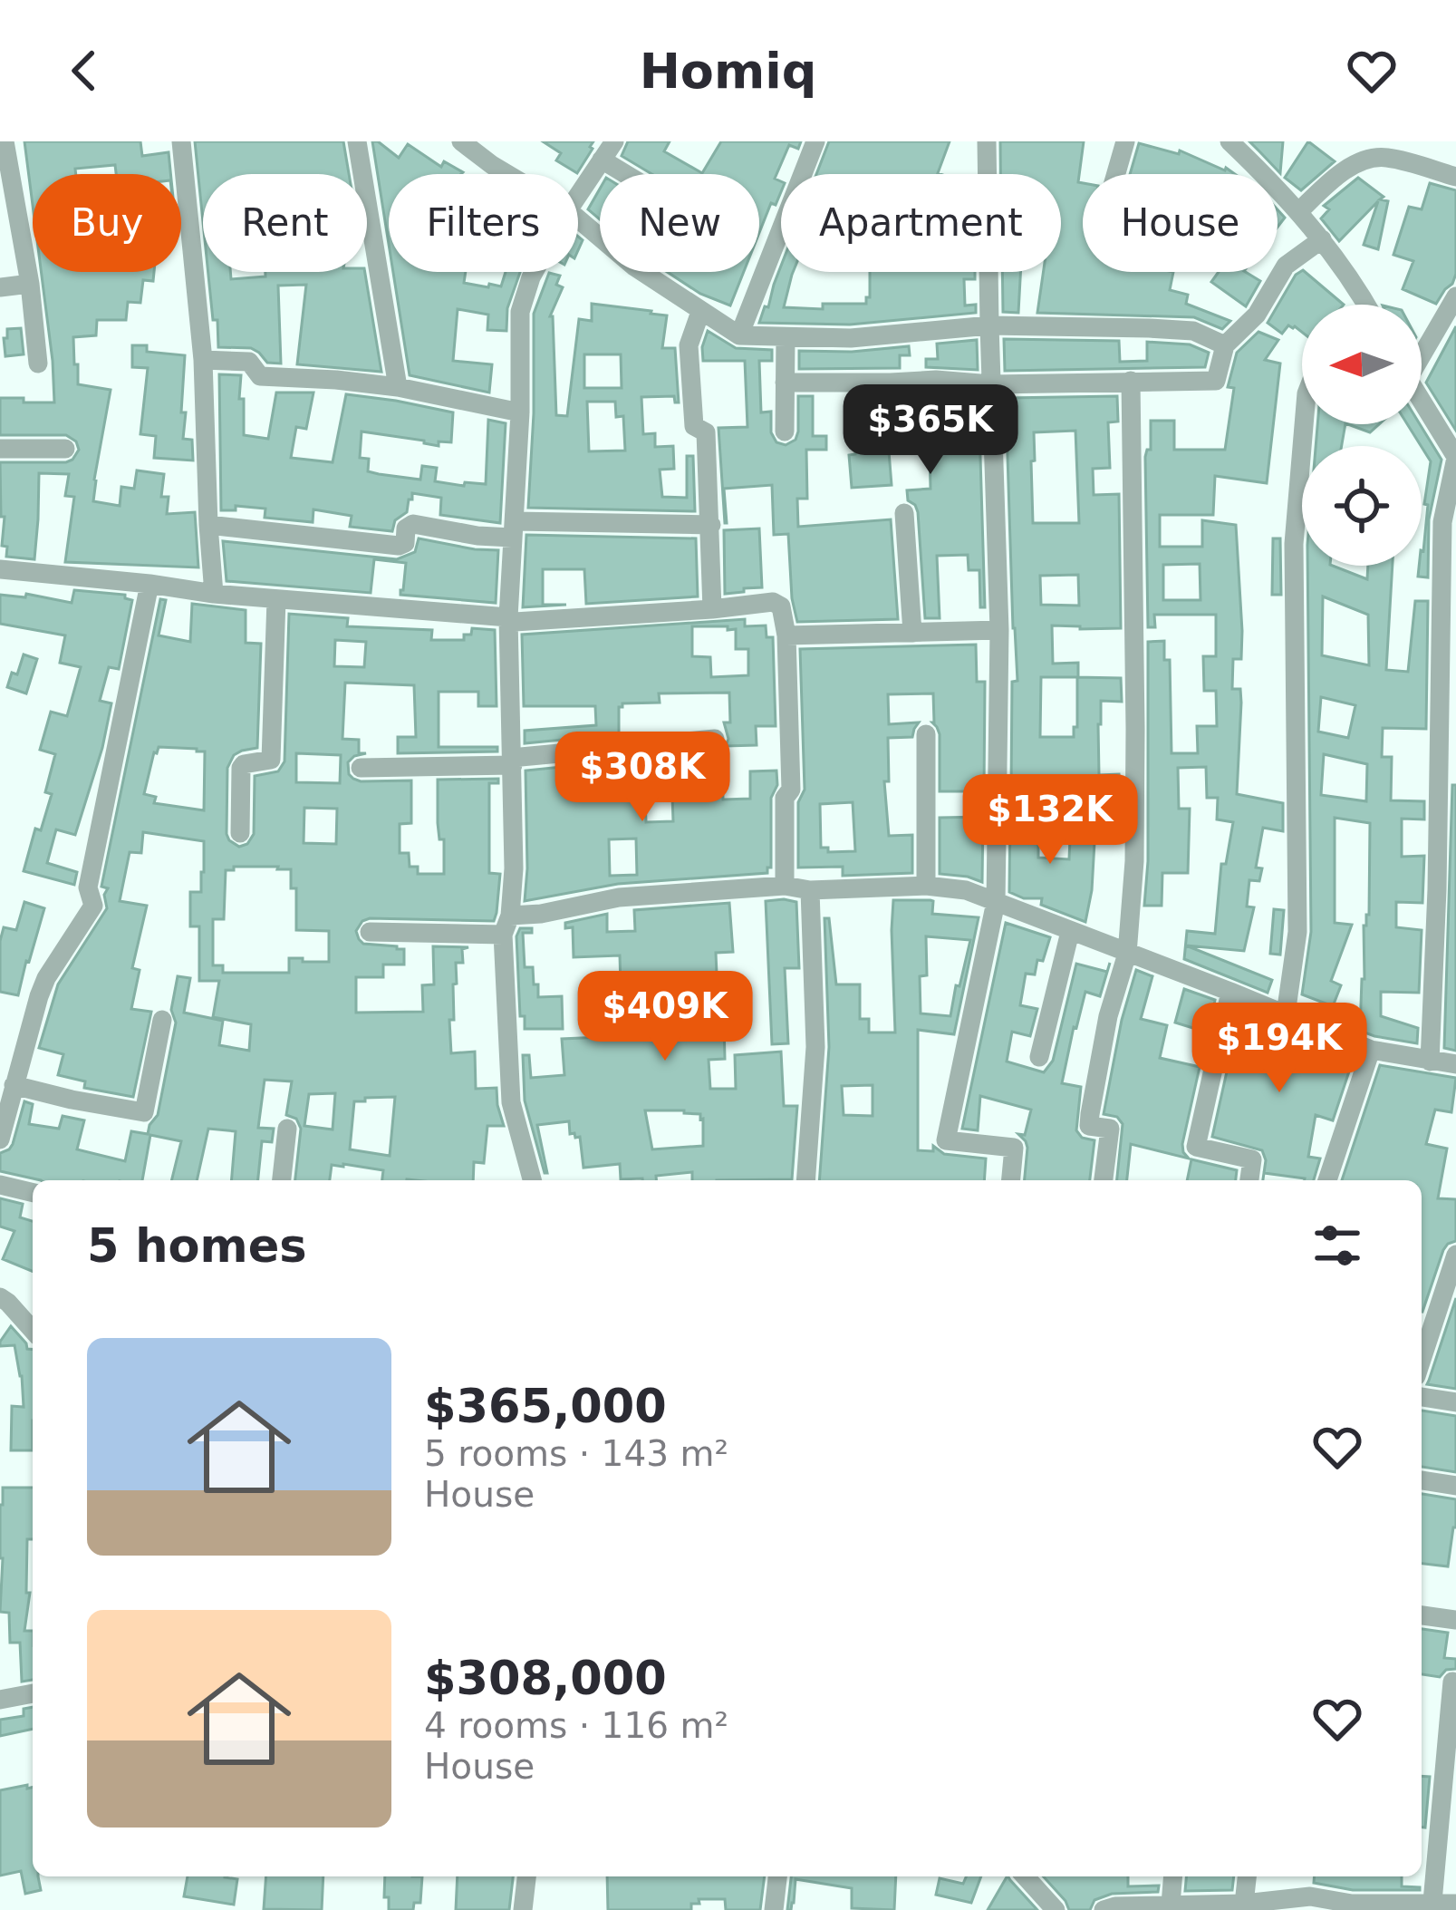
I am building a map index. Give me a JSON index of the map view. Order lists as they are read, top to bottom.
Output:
{
  "north": "left",
  "page": {
    "header": "Homiq",
    "chip": [
      "Buy",
      "Rent",
      "Filters",
      "New",
      "Apartment",
      "House"
    ],
    "price": [
      "$365K",
      "$308K",
      "$132K",
      "$409K",
      "$194K"
    ],
    "heading": "5 homes",
    "list": [
      {
        "name": "$365,000",
        "note": "5 rooms · 143 m² · House"
      },
      {
        "name": "$308,000",
        "note": "4 rooms · 116 m² · House"
      }
    ]
  }
}
